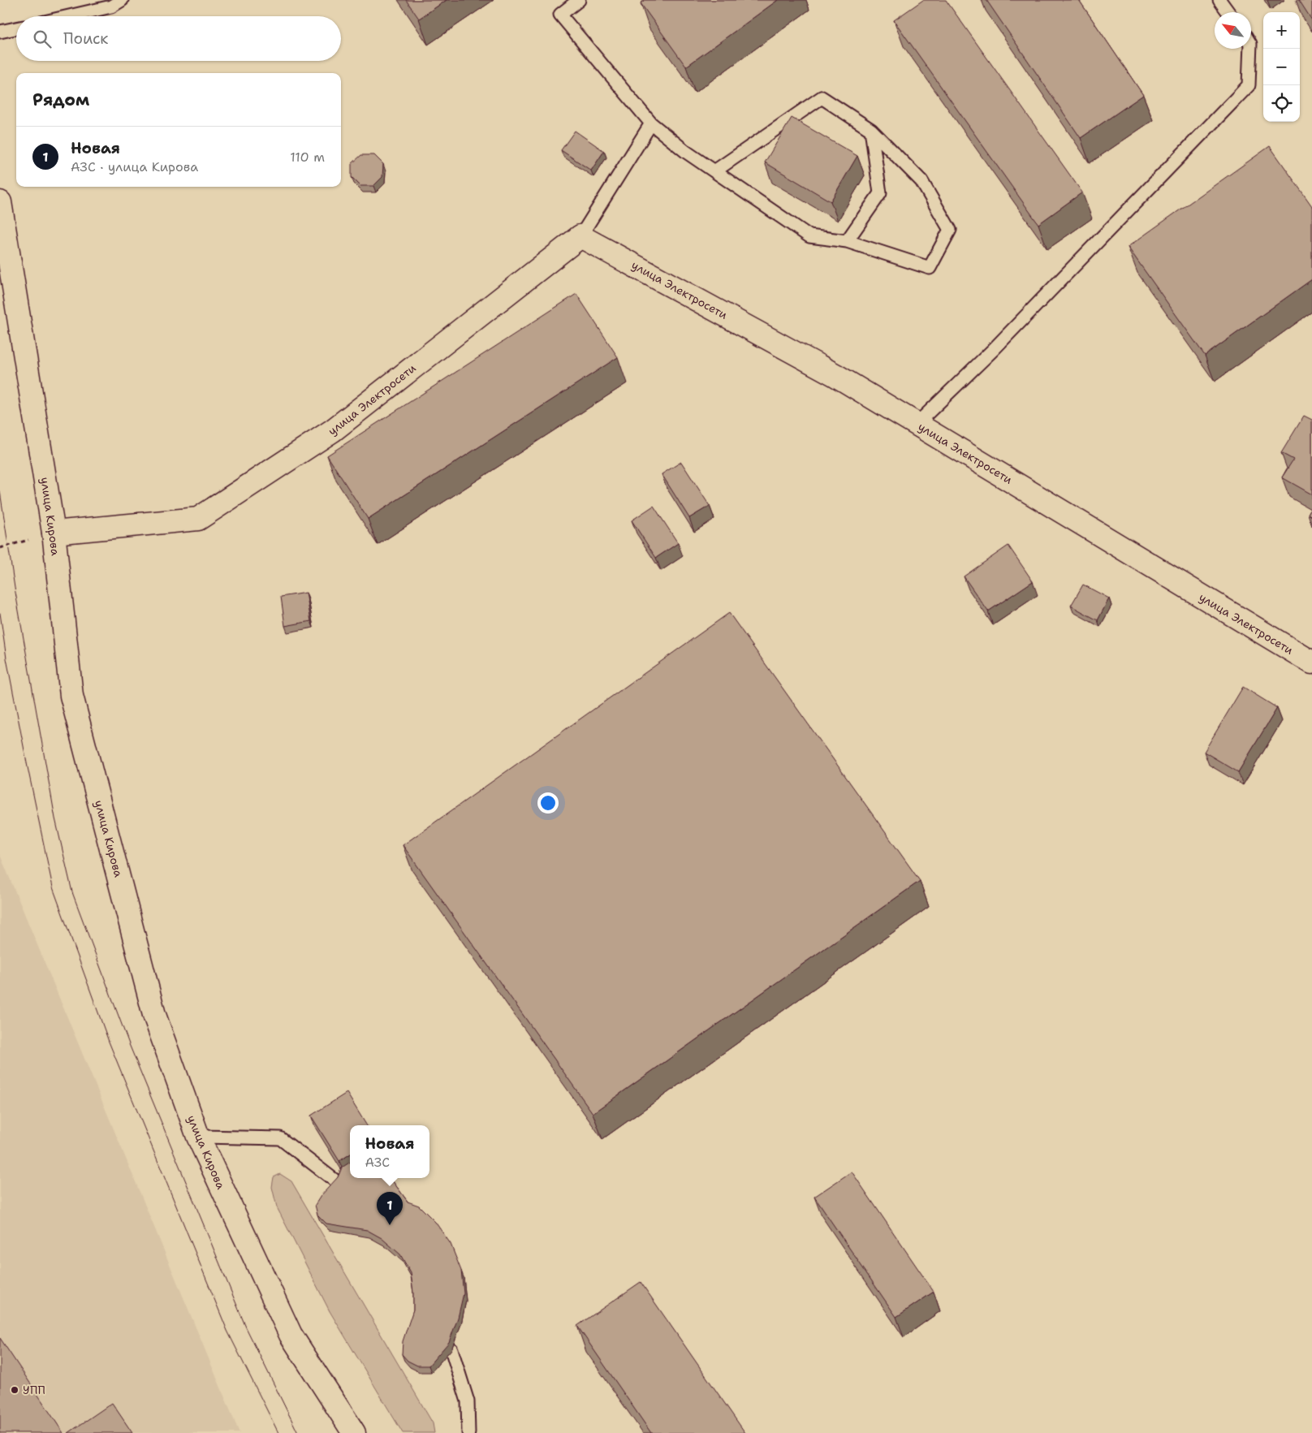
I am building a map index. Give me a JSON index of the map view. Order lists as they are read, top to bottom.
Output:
{
  "streets": {
    "street": ["улица Электросети", "улица Кирова"]
  },
  "crossings": [
    ["улица Электросети", "улица Кирова"]
  ],
  "places": ["УПП"],
  "north": "top left",
  "page": {
    "map_buttons": ["+", "−"],
    "search": "Поиск",
    "heading": "Рядом",
    "list": [
      {
        "mark": "1",
        "name": "Новая",
        "note": "АЗС · улица Кирова",
        "value": "110 m"
      }
    ],
    "popup": ["Новая", "АЗС"],
    "pins": "1"
  }
}
